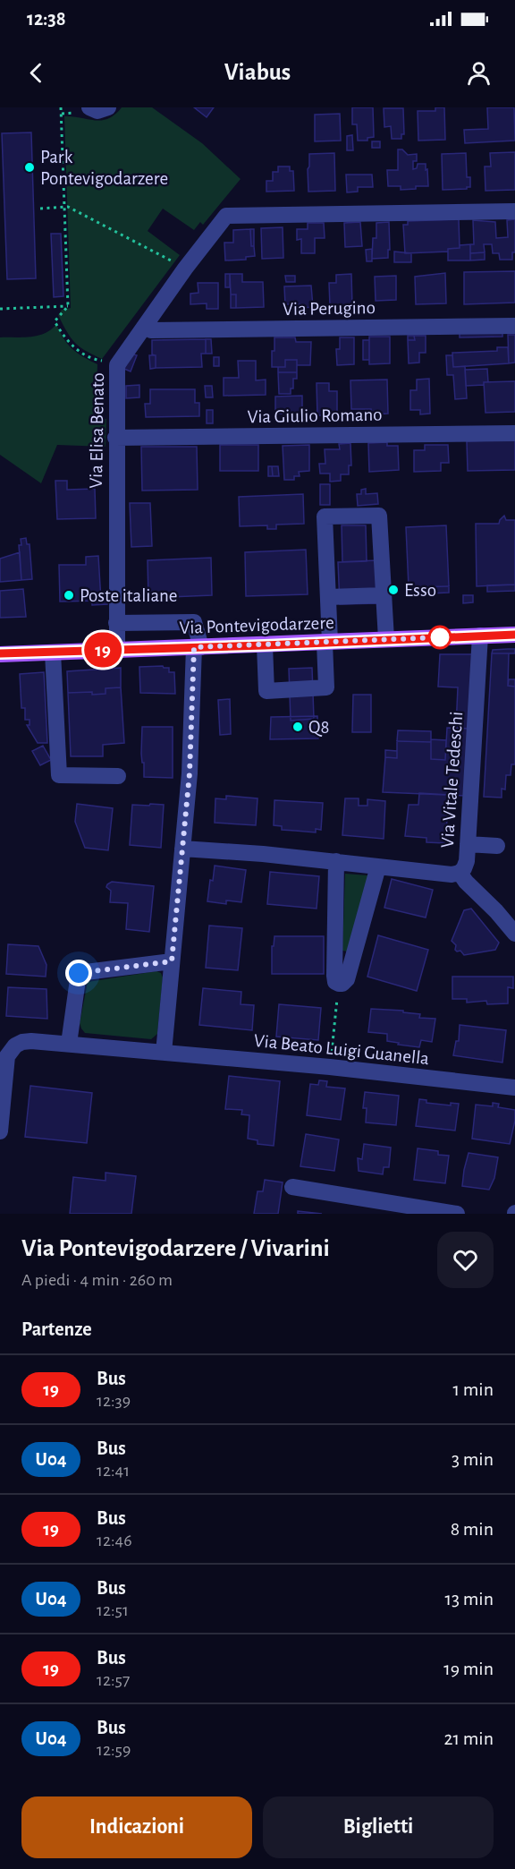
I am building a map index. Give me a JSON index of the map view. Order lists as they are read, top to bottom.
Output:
{
  "streets": {
    "main road": ["Via Pontevigodarzere"],
    "street": [
      "Via Perugino",
      "Via Giulio Romano",
      "Via Elisa Benato",
      "Via Vitale Tedeschi",
      "Via Beato Luigi Guanella"
    ]
  },
  "crossings": [
    ["Via Perugino", "Via Elisa Benato"],
    ["Via Giulio Romano", "Via Elisa Benato"],
    ["Via Elisa Benato", "Via Pontevigodarzere"],
    ["Via Pontevigodarzere", "Via Vitale Tedeschi"]
  ],
  "places": [
    "Park Pontevigodarzere",
    "Esso",
    "Poste italiane",
    "Q8"
  ],
  "lines": ["bus line 19"],
  "page": {
    "status": "12:38",
    "header": "Viabus",
    "on_map": "19",
    "heading": [
      ["Via Pontevigodarzere / Vivarini", "A piedi · 4 min · 260 m"],
      "Partenze"
    ],
    "list": [
      {
        "mark": "19",
        "name": "Bus",
        "note": "12:39",
        "value": "1 min"
      },
      {
        "mark": "U04",
        "name": "Bus",
        "note": "12:41",
        "value": "3 min"
      },
      {
        "mark": "19",
        "name": "Bus",
        "note": "12:46",
        "value": "8 min"
      },
      {
        "mark": "U04",
        "name": "Bus",
        "note": "12:51",
        "value": "13 min"
      },
      {
        "mark": "19",
        "name": "Bus",
        "note": "12:57",
        "value": "19 min"
      },
      {
        "mark": "U04",
        "name": "Bus",
        "note": "12:59",
        "value": "21 min"
      }
    ],
    "buttons": ["Indicazioni", "Biglietti"]
  }
}
